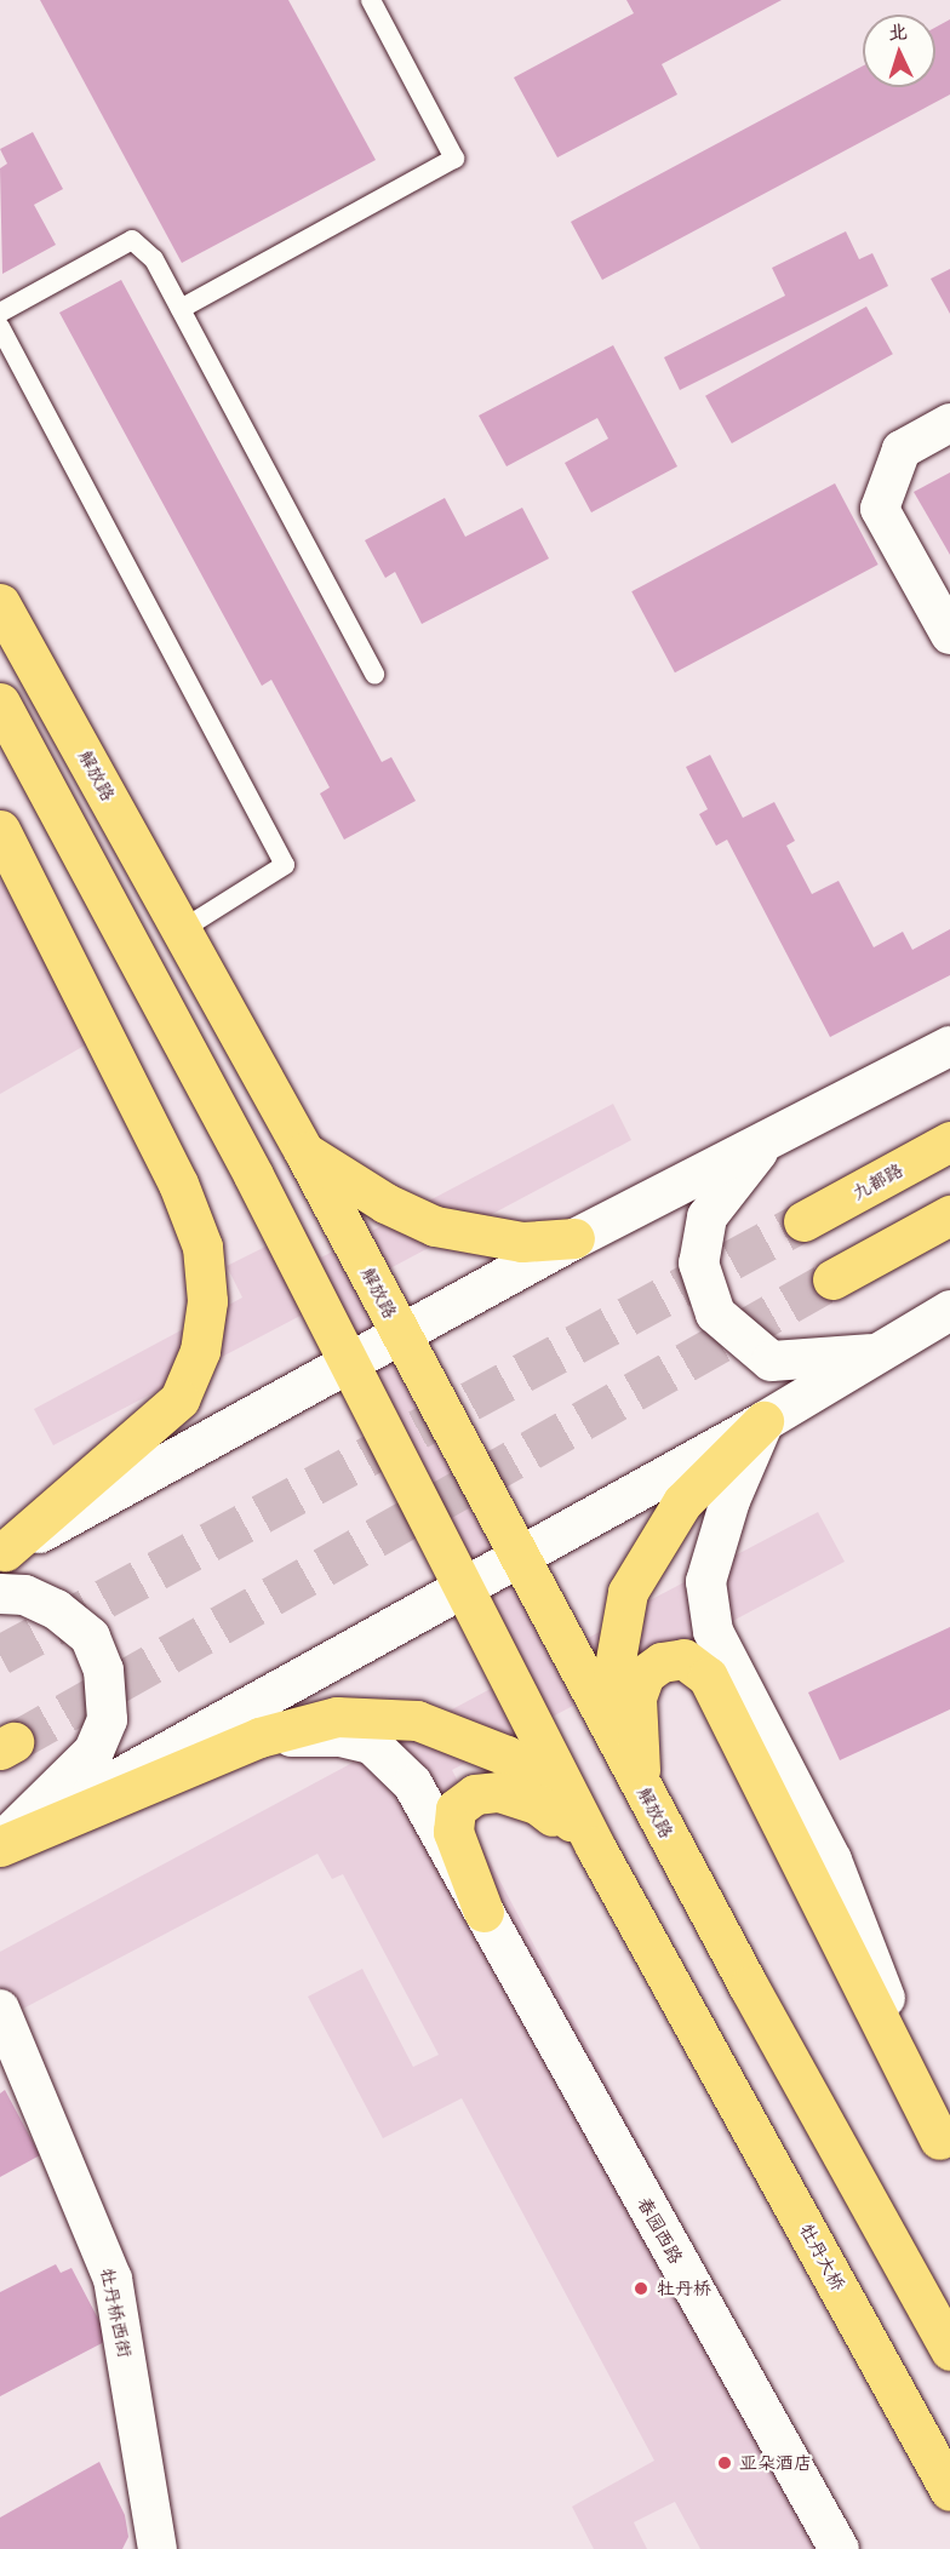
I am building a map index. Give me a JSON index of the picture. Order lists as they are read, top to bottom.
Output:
{
  "streets": {
    "main road": [
      "解放路",
      "九都路",
      "春园西路",
      "牡丹大桥"
    ],
    "street": ["牡丹桥西街"]
  },
  "places": ["牡丹桥", "亚朵酒店"],
  "north": "top"
}
